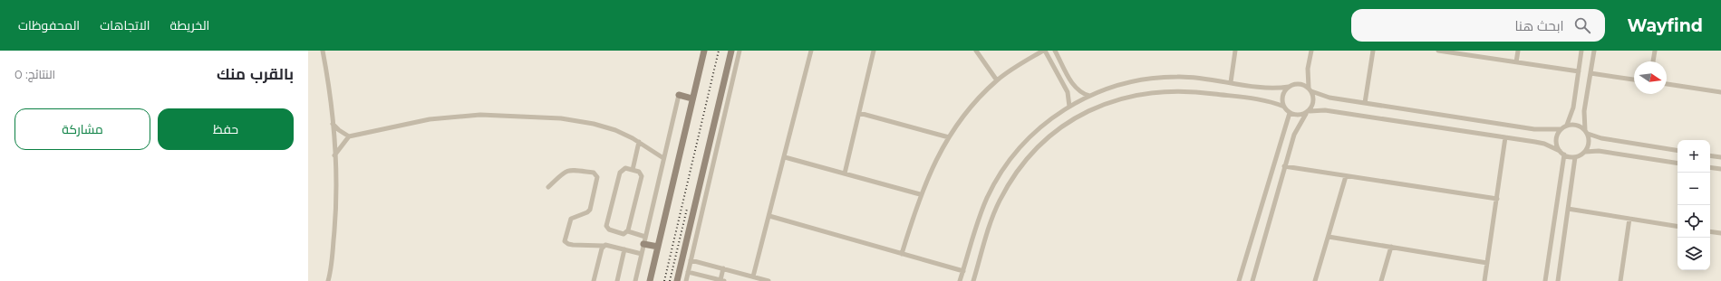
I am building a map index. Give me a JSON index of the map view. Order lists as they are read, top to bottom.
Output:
{
  "north": "right",
  "page": {
    "header": "Wayfind",
    "search": "ابحث هنا",
    "nav": ["الخريطة", "الاتجاهات", "المحفوظات"],
    "heading": ["بالقرب منك", "النتائج: 0"],
    "buttons": ["حفظ", "مشاركة"],
    "map_buttons": ["+", "−"]
  }
}
